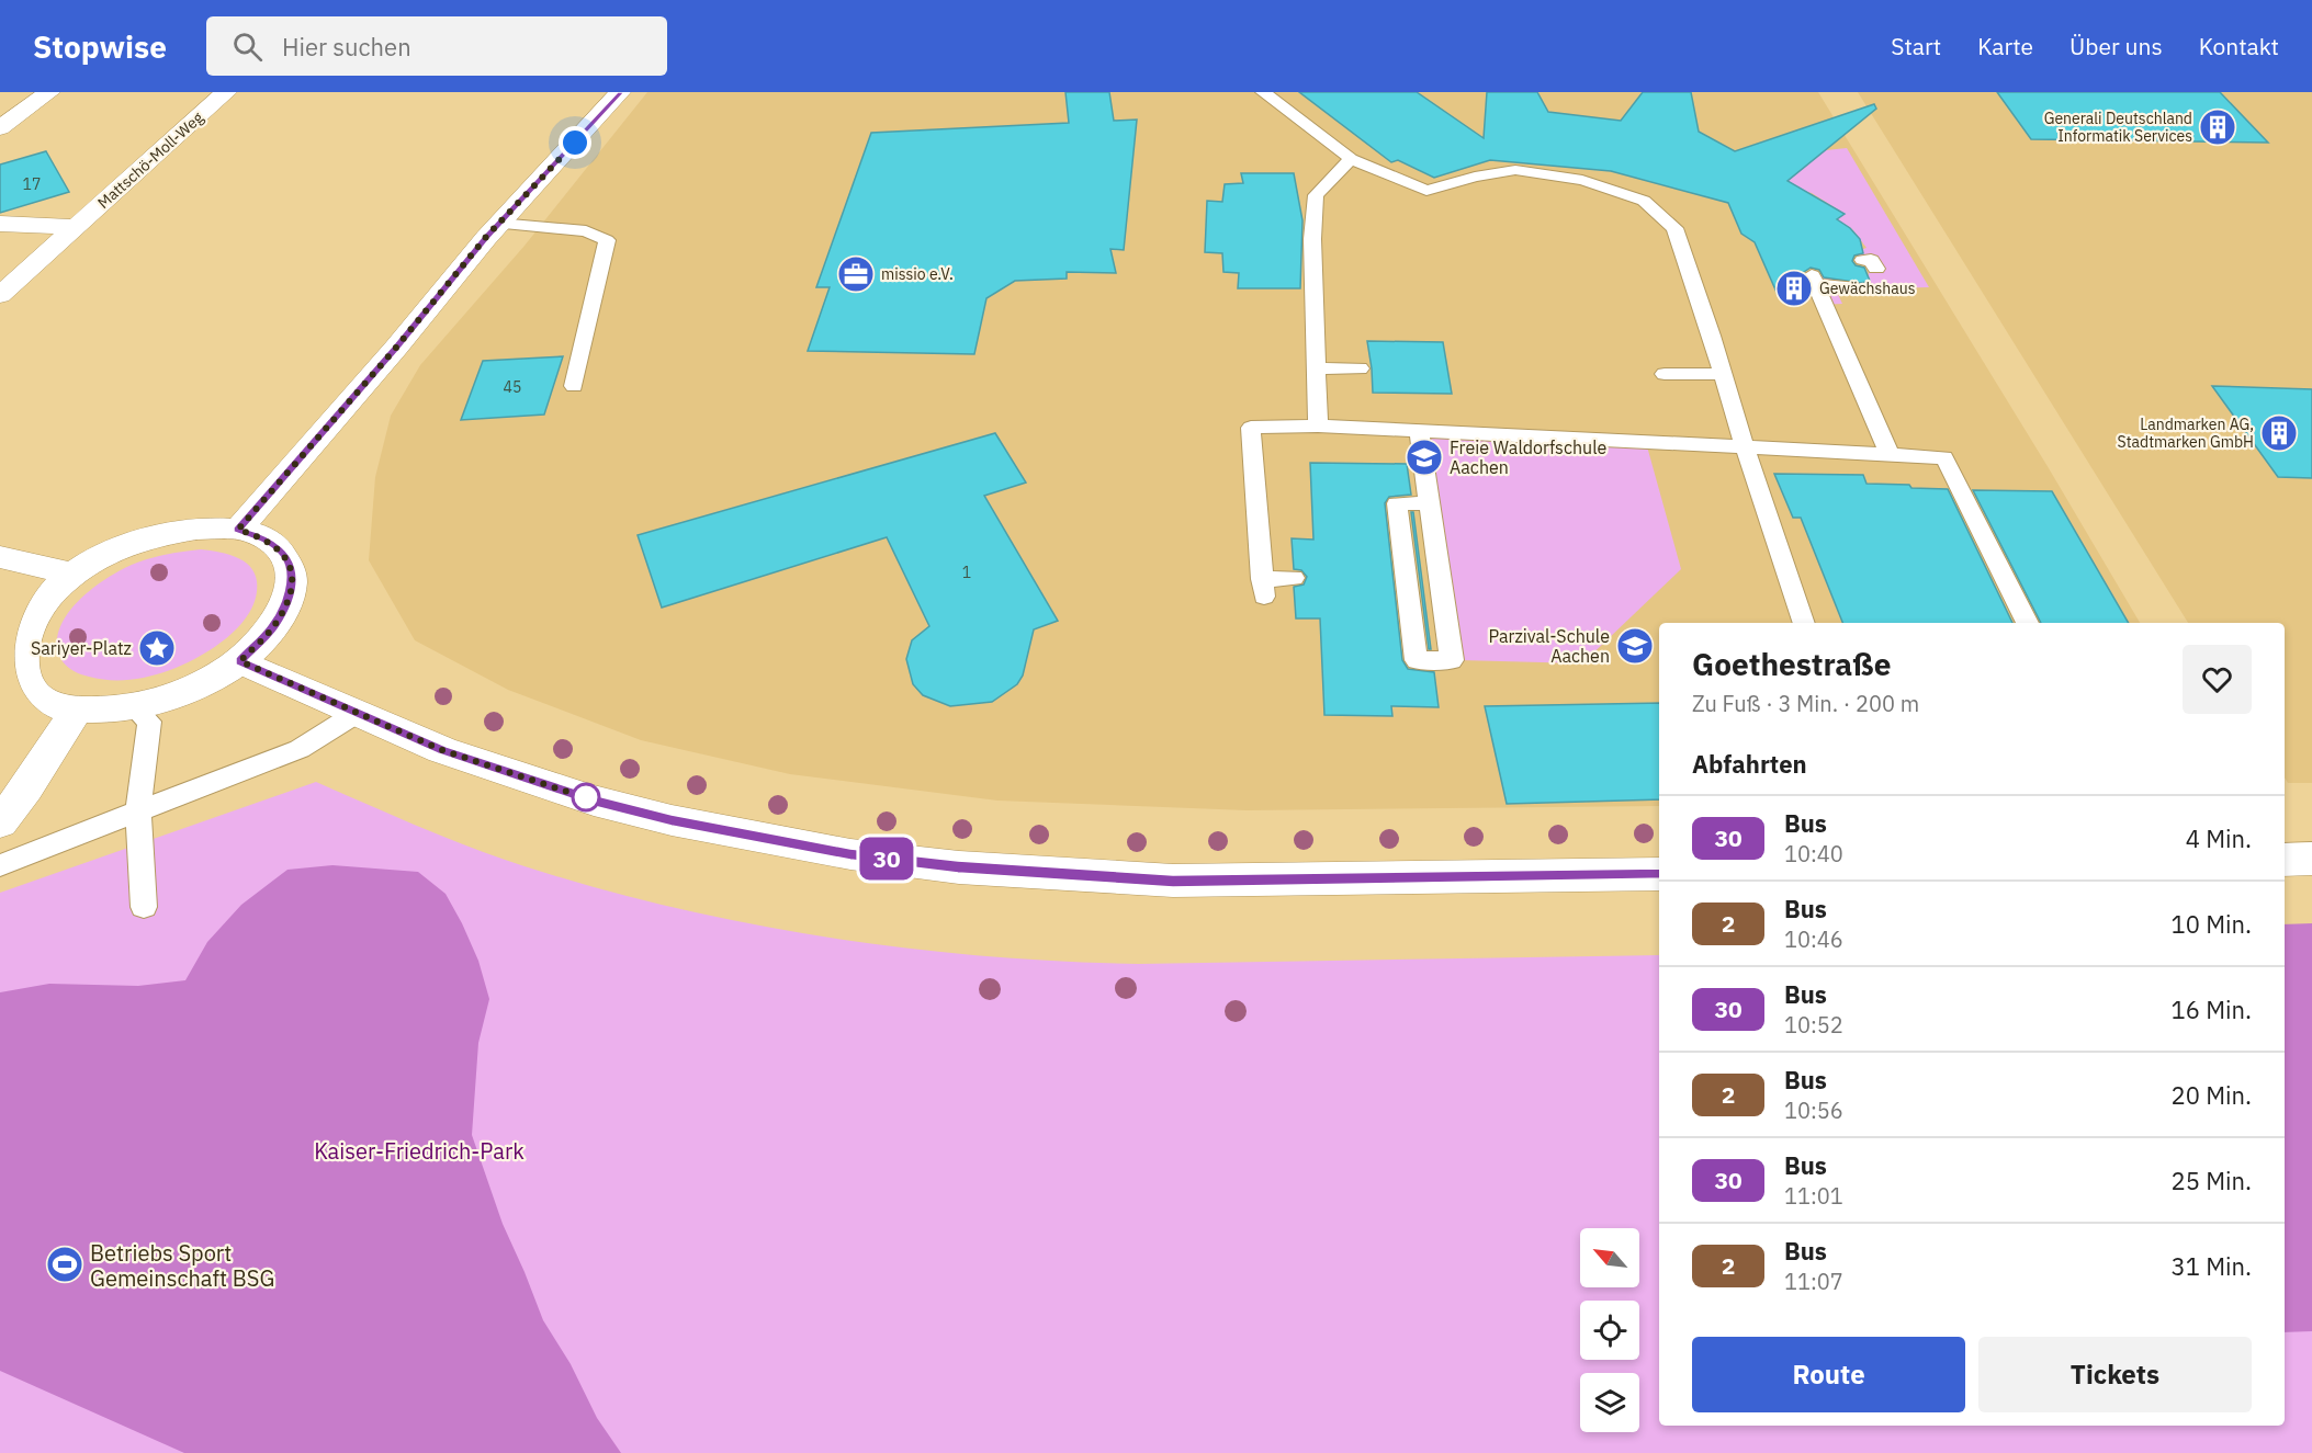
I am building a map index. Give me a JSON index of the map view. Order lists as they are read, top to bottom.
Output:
{
  "streets": {
    "street": ["Mattschö-Moll-Weg"]
  },
  "parks": ["Kaiser-Friedrich-Park"],
  "places": {
    "building": ["Generali Deutschland Informatik Services", "Gewächshaus", "Landmarken AG, Stadtmarken GmbH"],
    "office": ["missio e.V."],
    "school or university": ["Freie Waldorfschule Aachen", "Parzival-Schule Aachen"],
    "place": ["Sariyer-Platz"],
    "sports": ["Betriebs Sport Gemeinschaft BSG"]
  },
  "lines": ["bus line 30"],
  "house_numbers": ["17", "45", "1"],
  "north": "top left",
  "page": {
    "header": "Stopwise",
    "search": "Hier suchen",
    "nav": [
      "Start",
      "Karte",
      "Über uns",
      "Kontakt"
    ],
    "on_map": "30",
    "heading": [
      ["Goethestraße", "Zu Fuß · 3 Min. · 200 m"],
      "Abfahrten"
    ],
    "list": [
      {
        "mark": "30",
        "name": "Bus",
        "note": "10:40",
        "value": "4 Min."
      },
      {
        "mark": "2",
        "name": "Bus",
        "note": "10:46",
        "value": "10 Min."
      },
      {
        "mark": "30",
        "name": "Bus",
        "note": "10:52",
        "value": "16 Min."
      },
      {
        "mark": "2",
        "name": "Bus",
        "note": "10:56",
        "value": "20 Min."
      },
      {
        "mark": "30",
        "name": "Bus",
        "note": "11:01",
        "value": "25 Min."
      },
      {
        "mark": "2",
        "name": "Bus",
        "note": "11:07",
        "value": "31 Min."
      }
    ],
    "buttons": ["Route", "Tickets"]
  }
}
